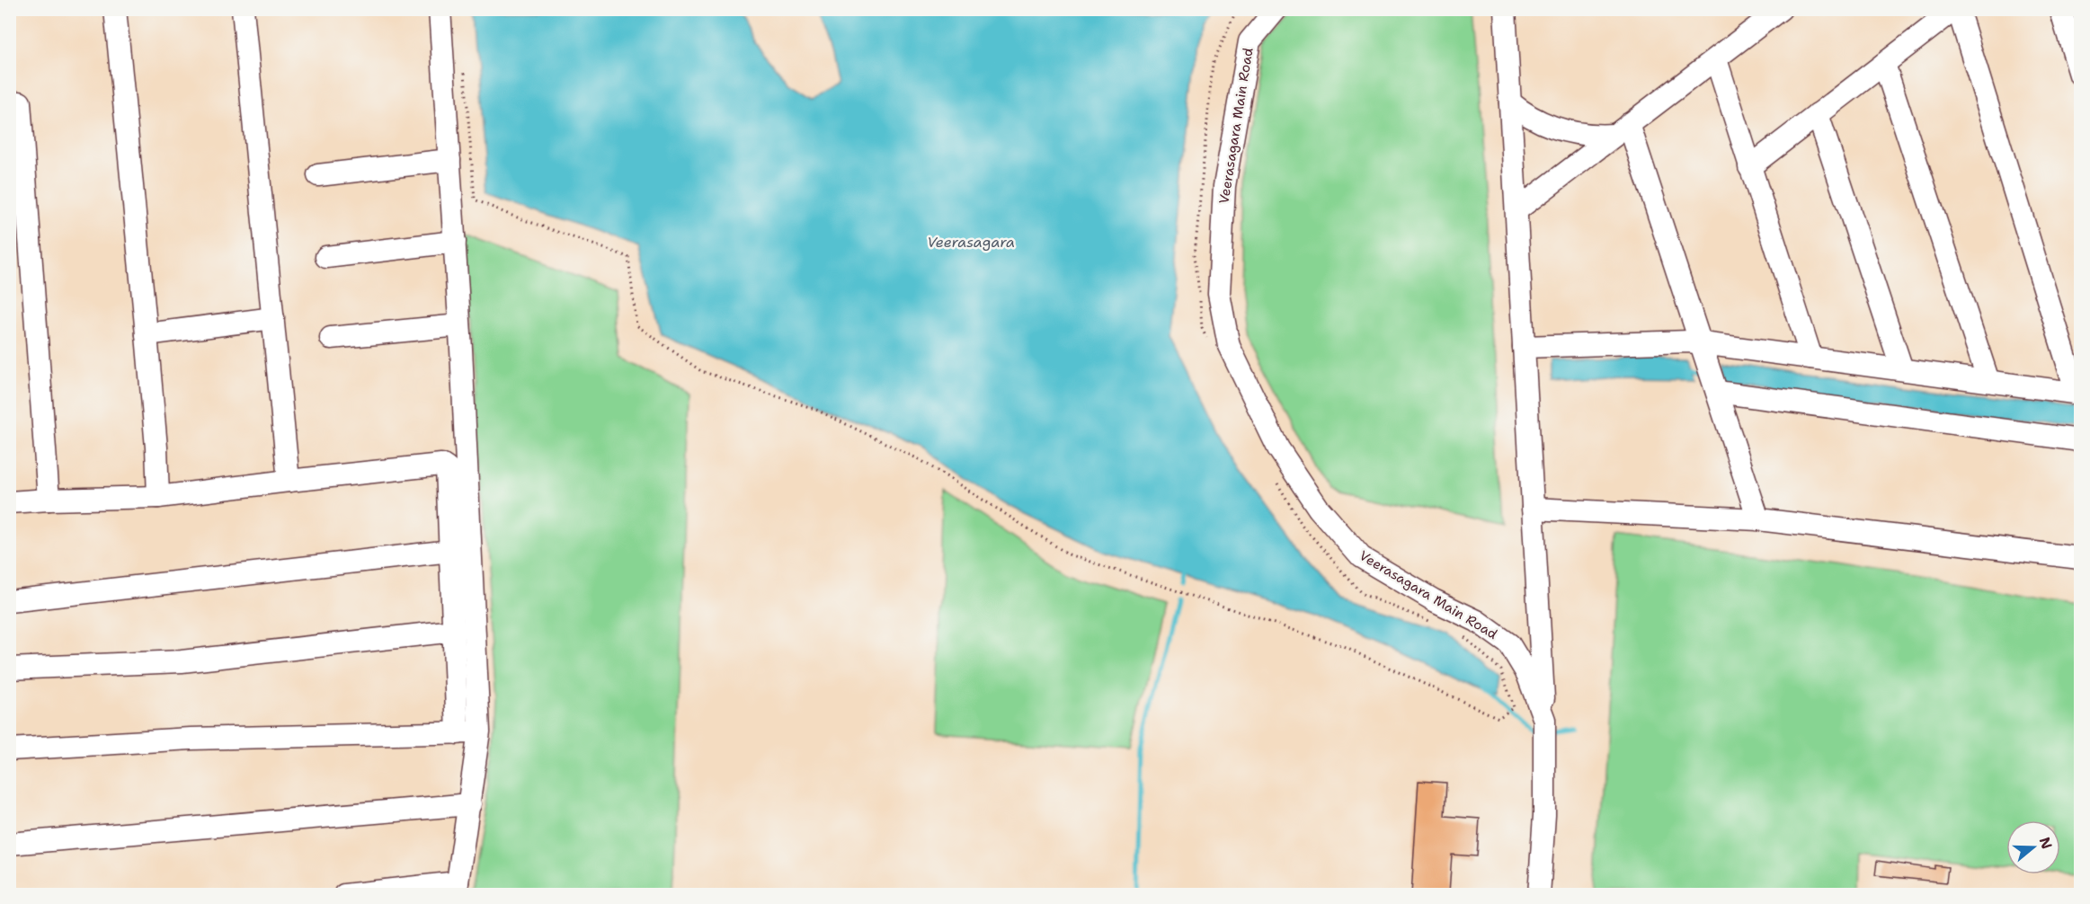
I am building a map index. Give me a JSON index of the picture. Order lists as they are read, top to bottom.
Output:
{
  "streets": {
    "street": ["Veerasagara Main Road"]
  },
  "water": ["Veerasagara"],
  "north": "right"
}
